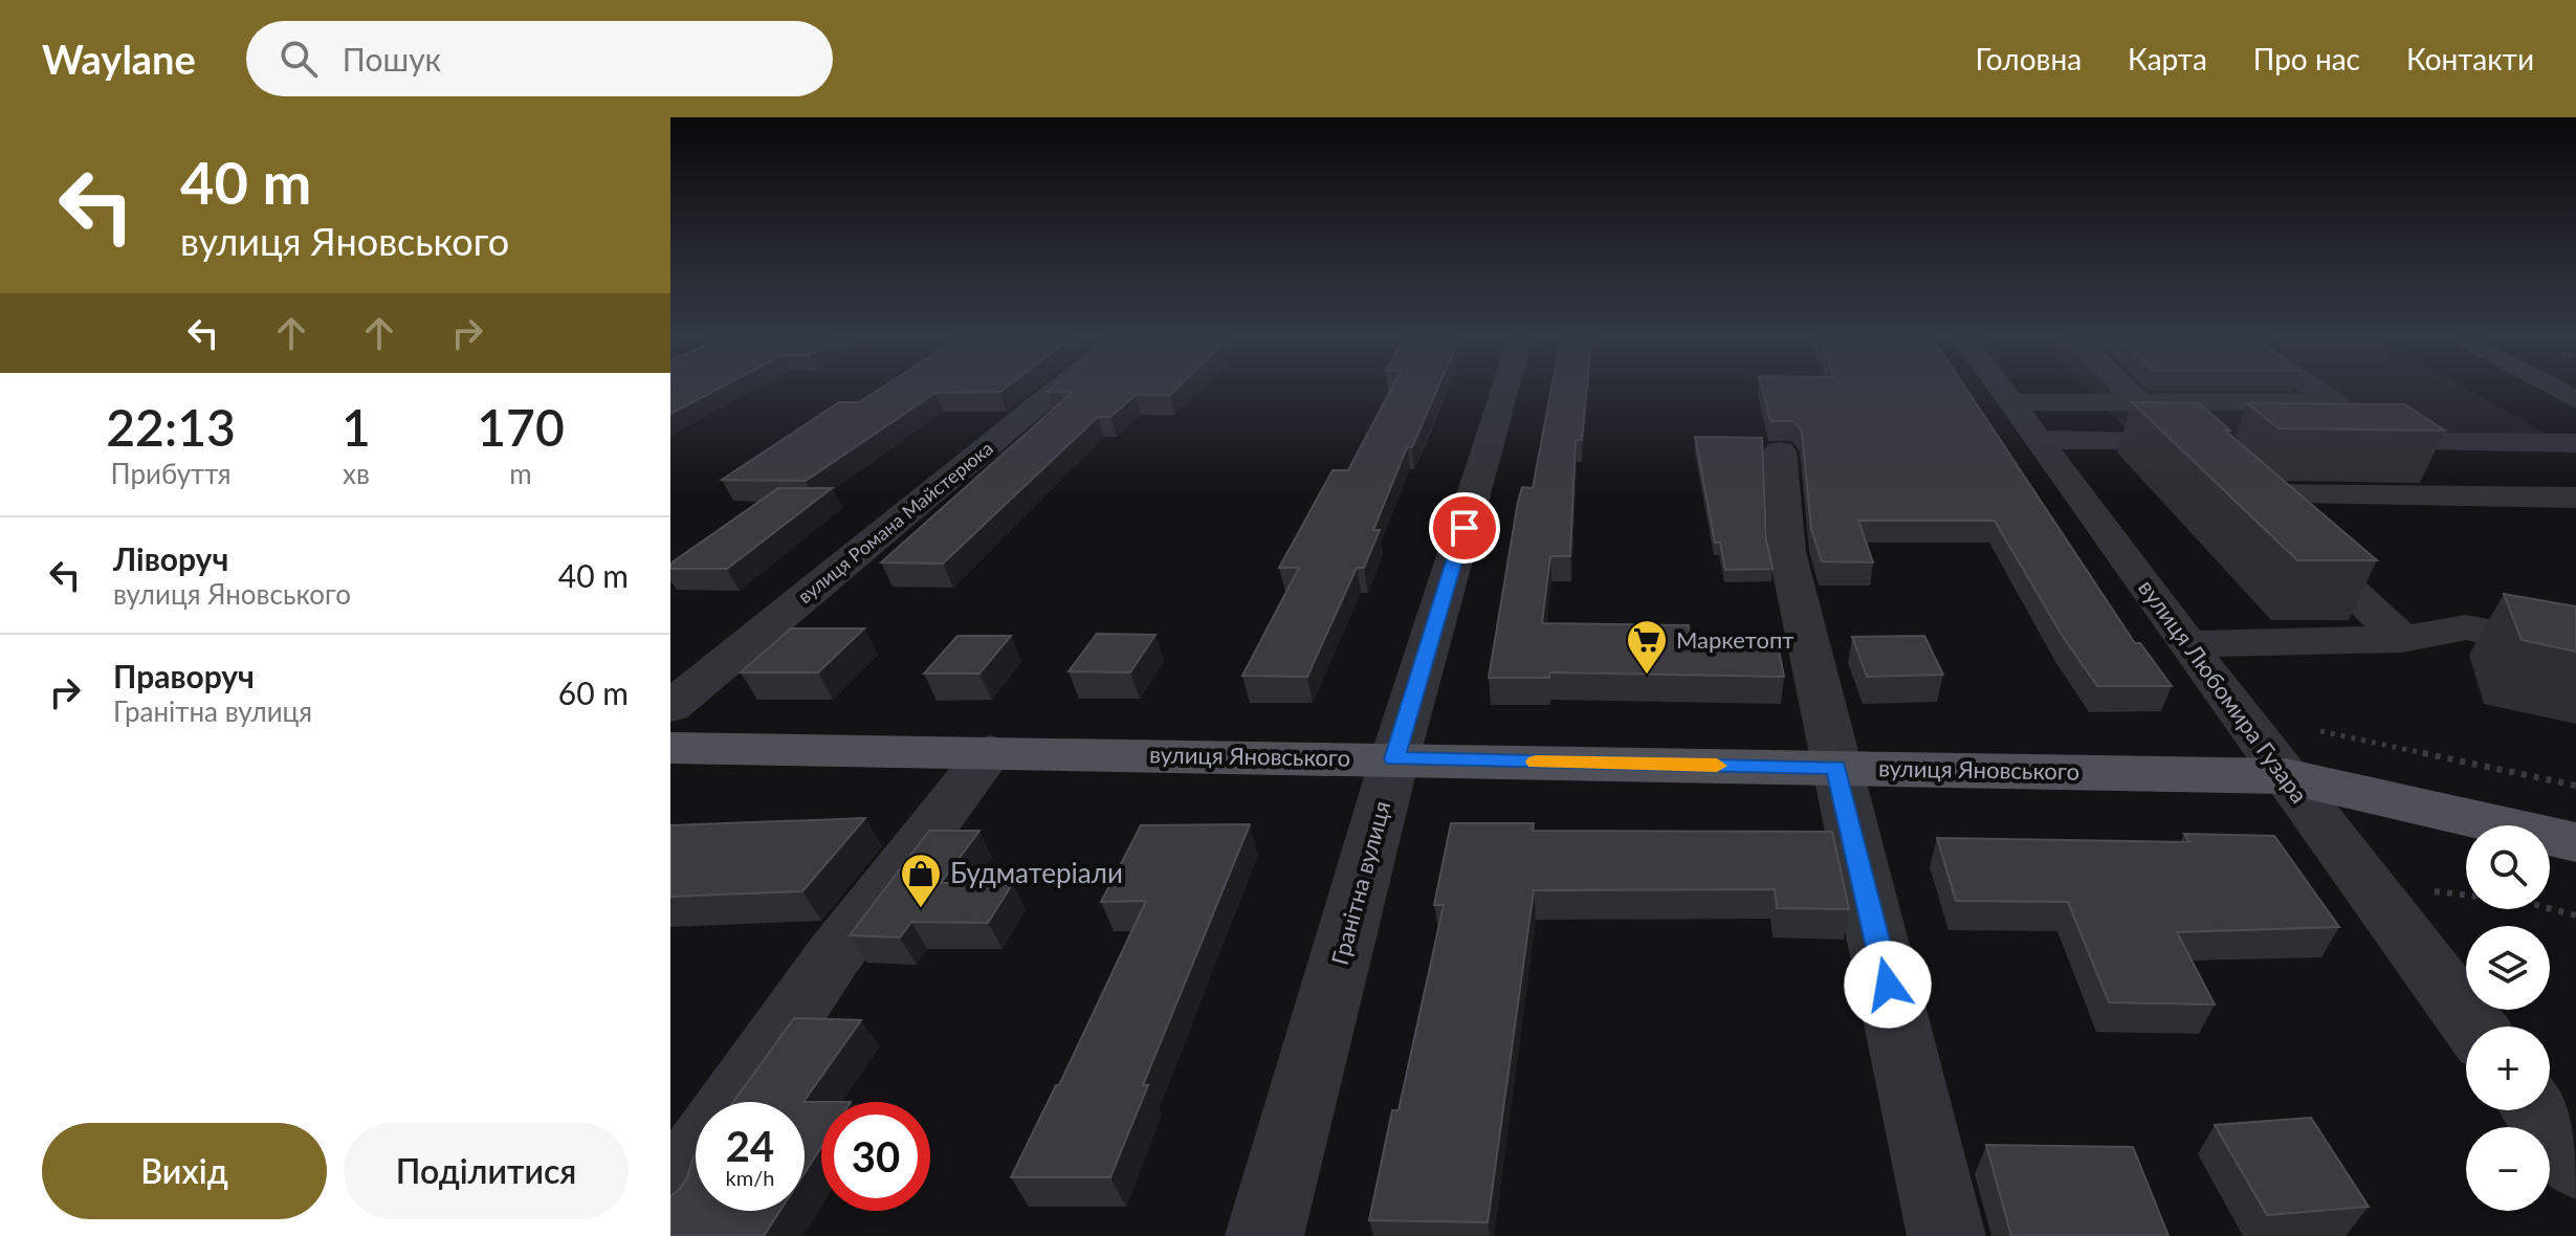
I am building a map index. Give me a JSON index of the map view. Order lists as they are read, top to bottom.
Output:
{
  "streets": {
    "main road": ["вулиця Яновського"],
    "street": ["вулиця Романа Майстерюка", "вулиця Любомира Гузара", "Гранітна вулиця"]
  },
  "crossings": [
    ["вулиця Любомира Гузара", "вулиця Яновського"],
    ["вулиця Яновського", "Гранітна вулиця"]
  ],
  "places": {
    "supermarket": ["Маркетопт"],
    "shop": ["Будматеріали"]
  },
  "page": {
    "header": "Waylane",
    "search": "Пошук",
    "nav": [
      "Головна",
      "Карта",
      "Про нас",
      "Контакти"
    ],
    "turn": ["40 m", "вулиця Яновського"],
    "eta": [
      "22:13",
      "Прибуття",
      "1",
      "хв",
      "170",
      "m"
    ],
    "list": [
      {
        "name": "Ліворуч",
        "note": "вулиця Яновського",
        "value": "40 m"
      },
      {
        "name": "Праворуч",
        "note": "Гранітна вулиця",
        "value": "60 m"
      }
    ],
    "map_buttons": ["+", "−"],
    "speed": "24 km/h",
    "limit": "30",
    "buttons": ["Вихід", "Поділитися"]
  }
}
